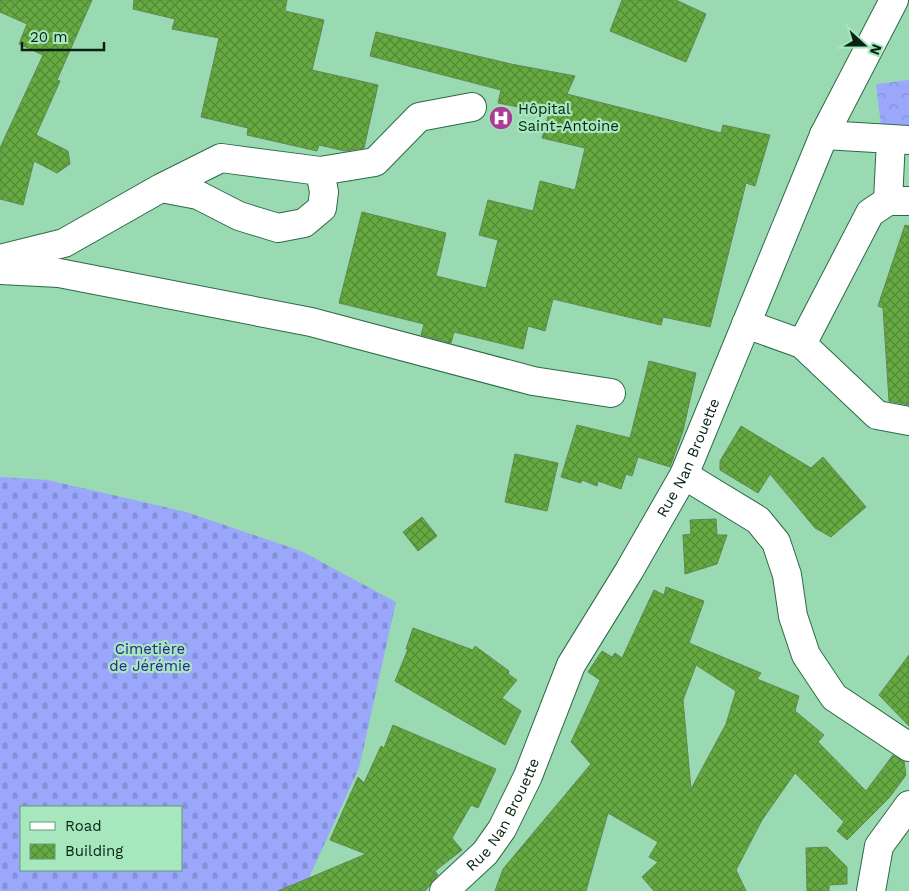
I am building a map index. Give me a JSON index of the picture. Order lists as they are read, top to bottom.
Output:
{
  "streets": {
    "street": ["Rue Nan Brouette"]
  },
  "parks": ["Cimetière de Jérémie"],
  "places": {
    "hospital": ["Hôpital Saint-Antoine"]
  },
  "legend": ["Road", "Building"],
  "scale_bar": "20 m",
  "north": "right"
}
